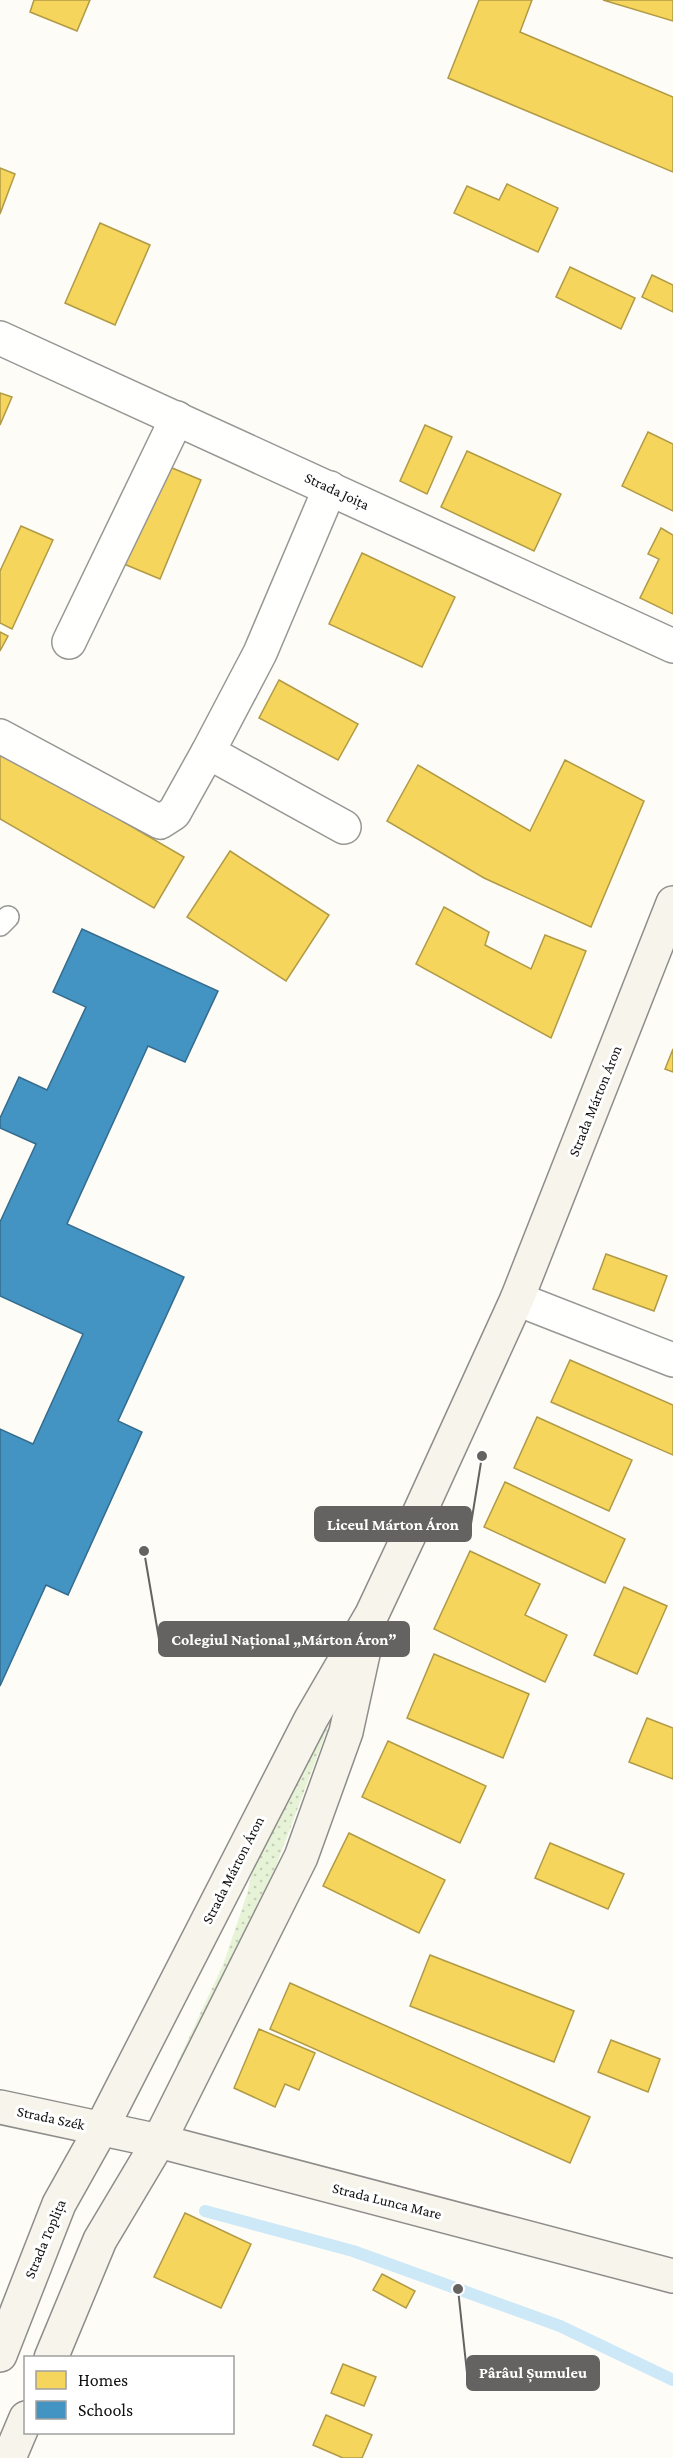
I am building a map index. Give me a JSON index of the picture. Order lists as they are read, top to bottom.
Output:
{
  "streets": {
    "main road": [
      "Strada Márton Áron",
      "Strada Szék",
      "Strada Lunca Mare",
      "Strada Toplița"
    ],
    "street": ["Strada Joița"]
  },
  "crossings": [
    ["Strada Márton Áron", "Strada Szék"],
    ["Strada Márton Áron", "Strada Lunca Mare"],
    ["Strada Márton Áron", "Strada Toplița"],
    ["Strada Szék", "Strada Lunca Mare"],
    ["Strada Szék", "Strada Toplița"],
    ["Strada Lunca Mare", "Strada Toplița"]
  ],
  "places": ["Liceul Márton Áron", "Colegiul Național „Márton Áron”", "Pârâul Șumuleu"],
  "legend": ["Homes", "Schools"]
}
